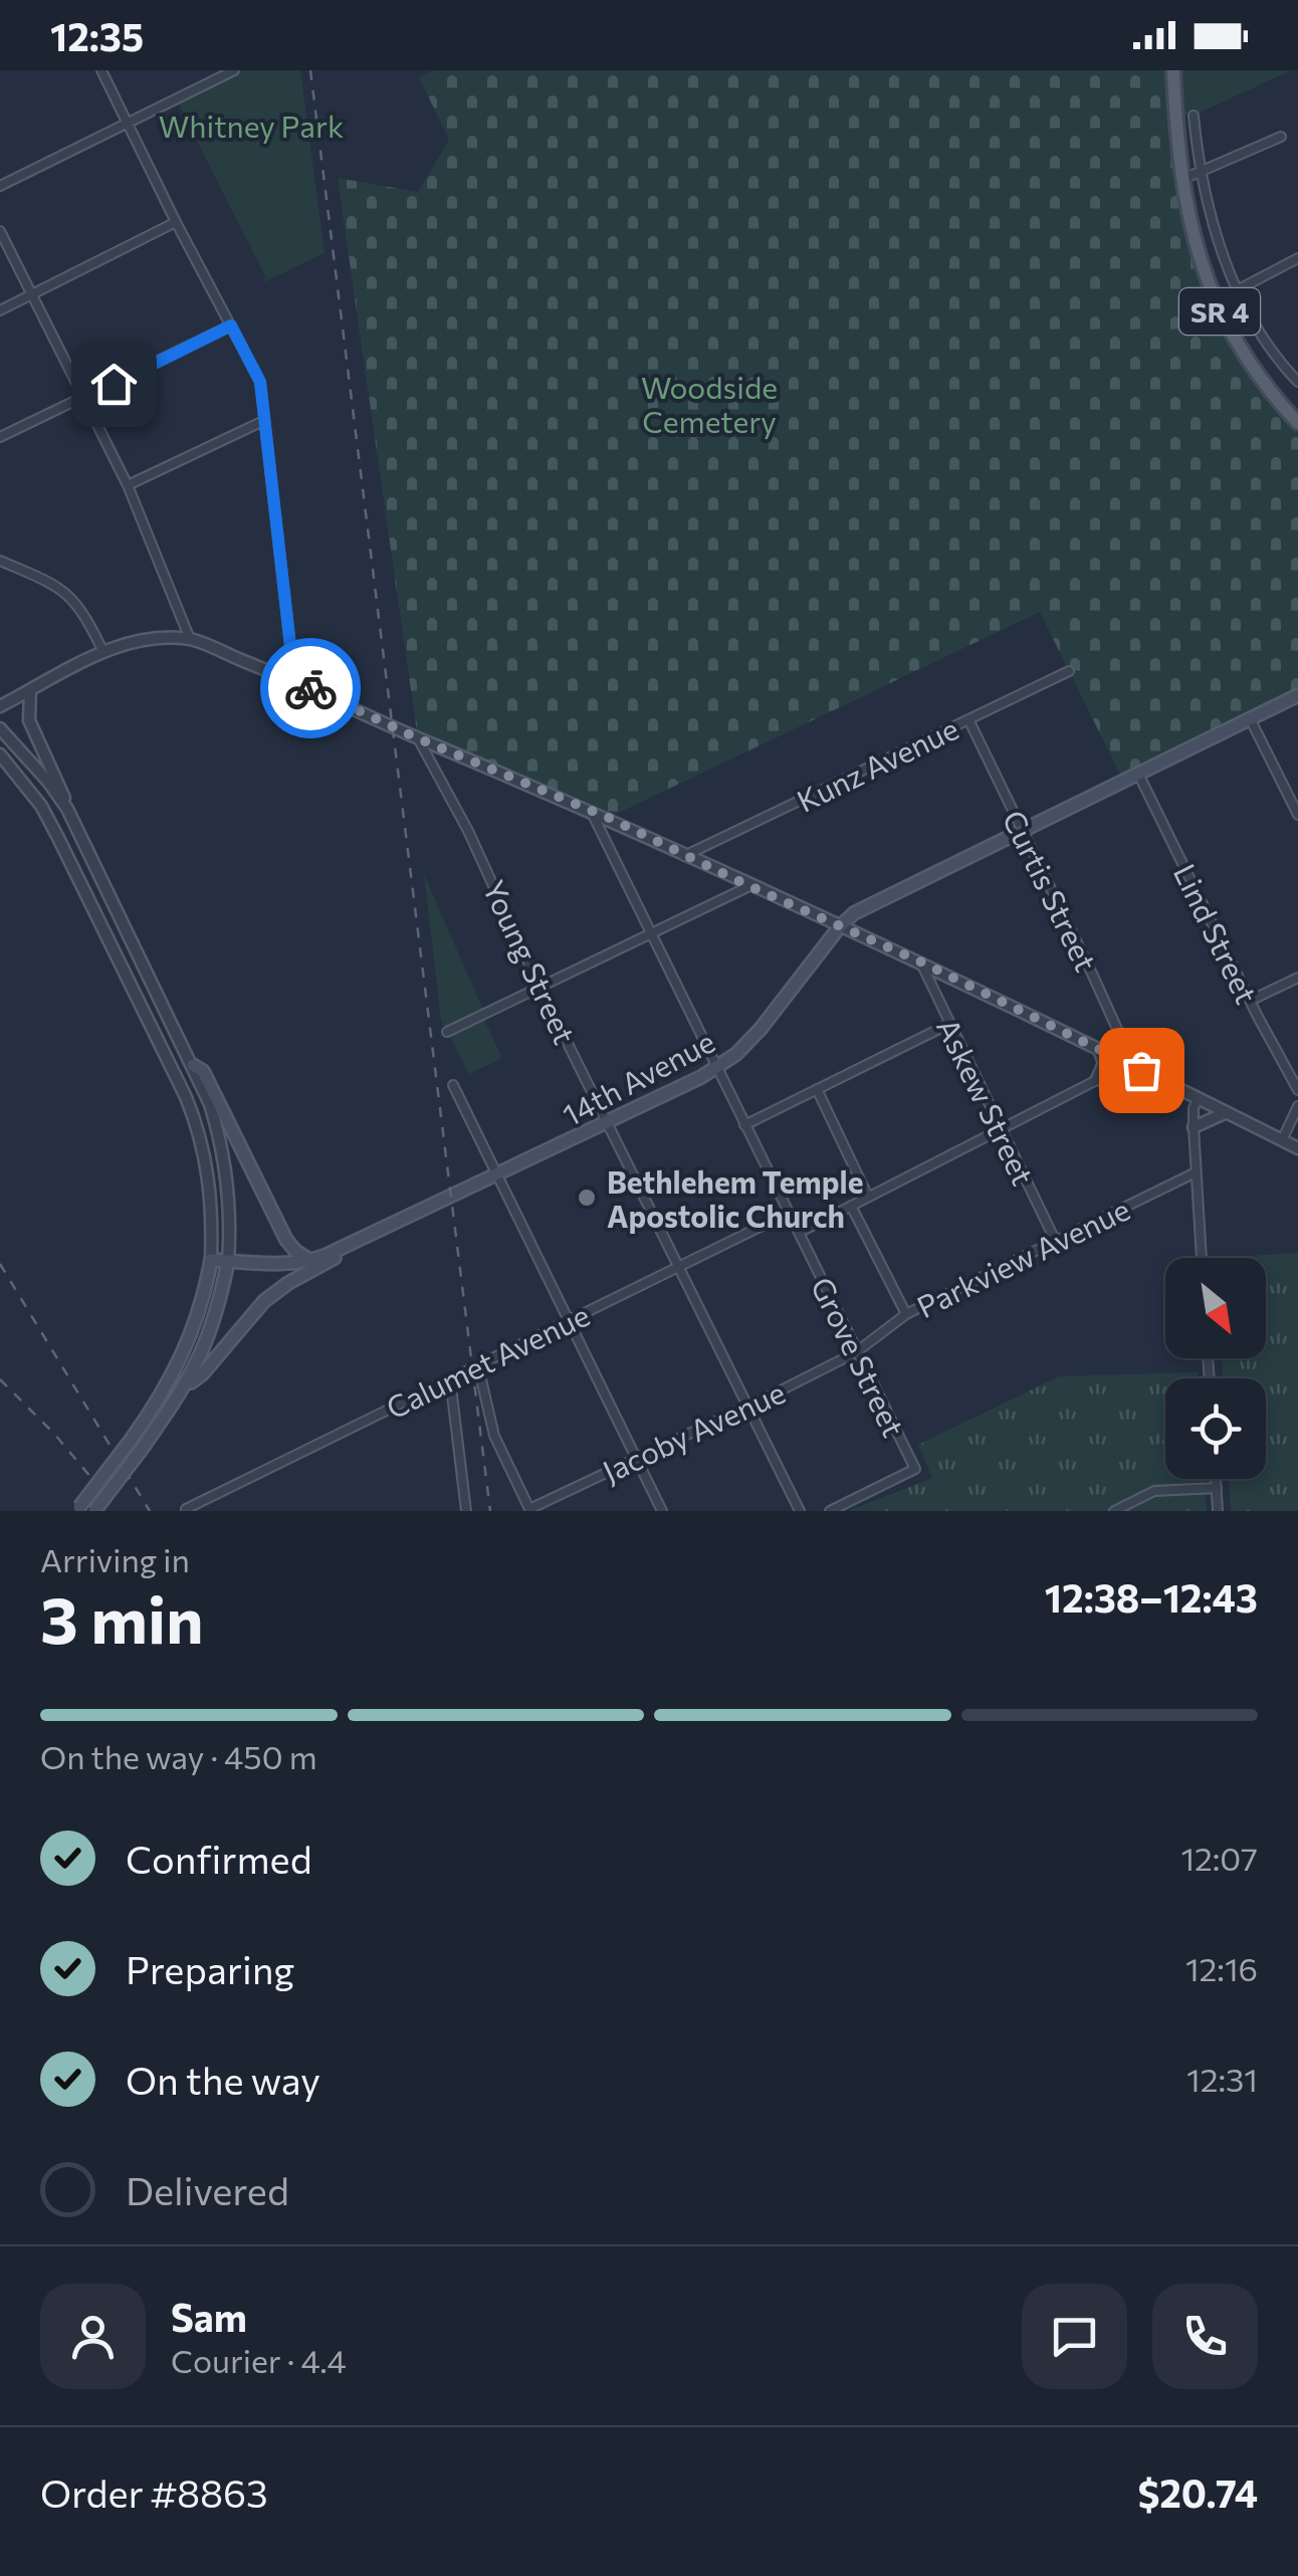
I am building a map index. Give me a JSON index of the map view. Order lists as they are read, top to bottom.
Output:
{
  "streets": {
    "main road": ["SR 4", "14th Avenue"],
    "street": [
      "Kunz Avenue",
      "Curtis Street",
      "Lind Street",
      "Young Street",
      "Askew Street",
      "Parkview Avenue",
      "Grove Street",
      "Calumet Avenue",
      "Jacoby Avenue"
    ]
  },
  "crossings": [
    ["Kunz Avenue", "Curtis Street"],
    ["Curtis Street", "14th Avenue"],
    ["Lind Street", "14th Avenue"],
    ["Young Street", "14th Avenue"],
    ["Young Street", "Calumet Avenue"],
    ["Young Street", "Jacoby Avenue"],
    ["14th Avenue", "Grove Street"],
    ["Askew Street", "Parkview Avenue"],
    ["Parkview Avenue", "Grove Street"],
    ["Parkview Avenue", "Jacoby Avenue"],
    ["Grove Street", "Calumet Avenue"],
    ["Grove Street", "Jacoby Avenue"]
  ],
  "parks": ["Whitney Park", "Woodside Cemetery"],
  "places": ["Bethlehem Temple Apostolic Church"],
  "north": "bottom right",
  "page": {
    "status": "12:35",
    "heading": ["3 min", "Arriving in", "12:38–12:43"],
    "panel": [
      "Sam",
      "Courier · 4.4",
      "Order #8863",
      "$20.74"
    ],
    "bar": "On the way · 450 m",
    "list": [
      ["Confirmed", "12:07"],
      ["Preparing", "12:16"],
      ["On the way", "12:31"],
      "Delivered"
    ]
  }
}
